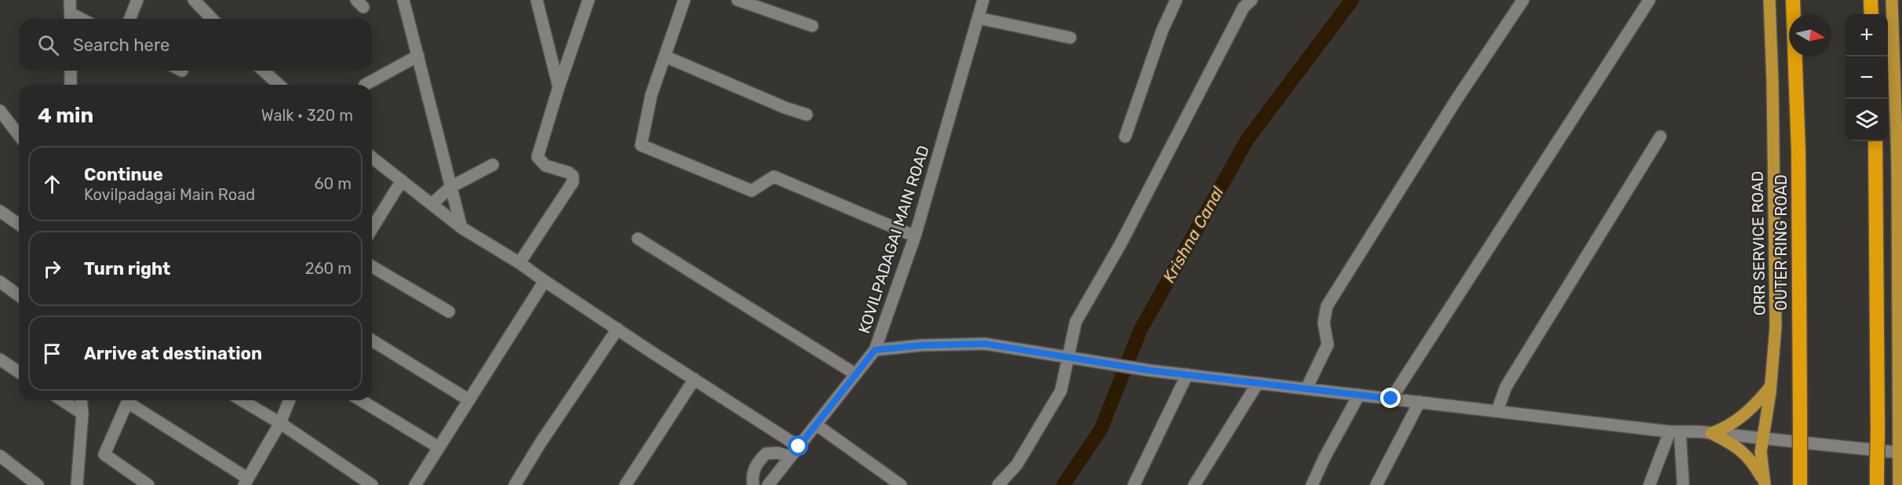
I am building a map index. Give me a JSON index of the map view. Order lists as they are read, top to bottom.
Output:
{
  "streets": {
    "highway": ["OUTER RING ROAD"],
    "main road": ["ORR SERVICE ROAD"],
    "street": ["KOVILPADAGAI MAIN ROAD"]
  },
  "water": ["Krishna Canal"],
  "north": "right",
  "page": {
    "map_buttons": ["+", "−"],
    "search": "Search here",
    "heading": ["4 min", "Walk · 320 m"],
    "list": [
      ["Continue", "Kovilpadagai Main Road", "60 m"],
      ["Turn right", "260 m"],
      "Arrive at destination"
    ]
  }
}
